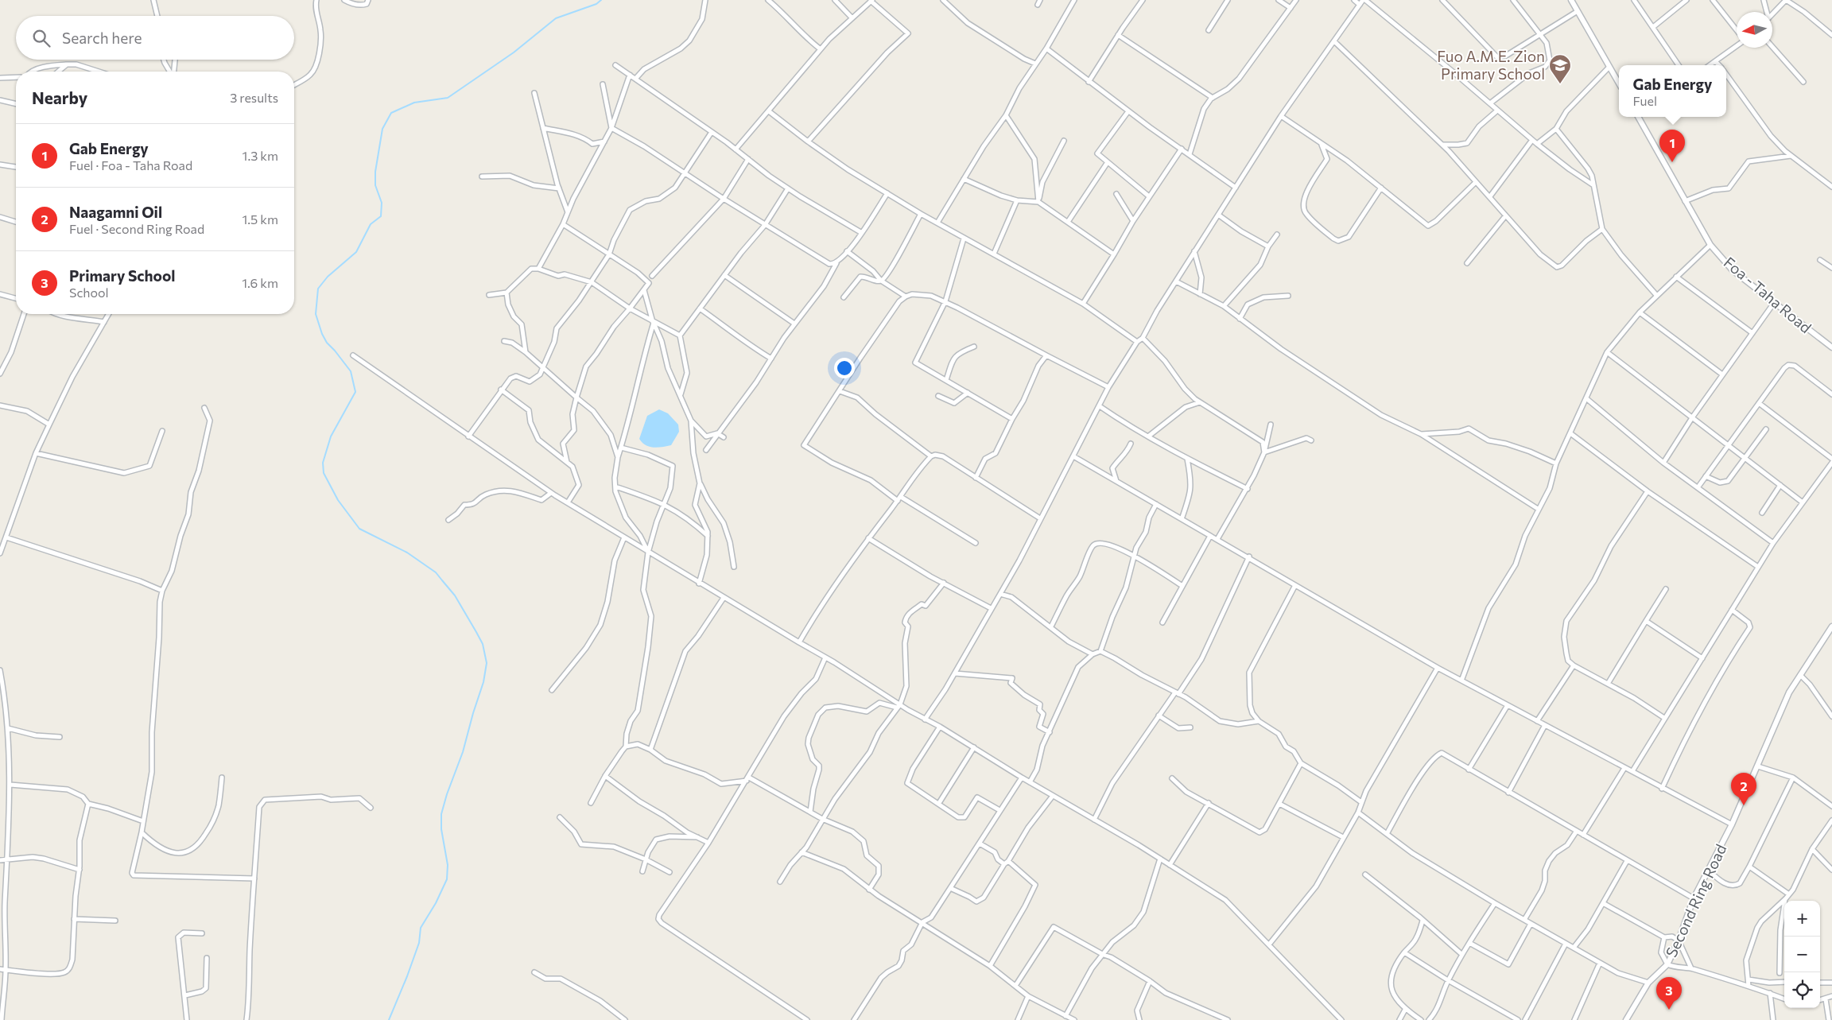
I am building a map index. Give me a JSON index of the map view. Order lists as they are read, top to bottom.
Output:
{
  "streets": {
    "street": ["Foa - Taha Road", "Second Ring Road"]
  },
  "places": {
    "school or university": ["Fuo A.M.E. Zion Primary School"]
  },
  "north": "left",
  "page": {
    "search": "Search here",
    "popup": ["Gab Energy", "Fuel"],
    "heading": ["Nearby", "3 results"],
    "list": [
      {
        "mark": "1",
        "name": "Gab Energy",
        "note": "Fuel · Foa - Taha Road",
        "value": "1.3 km"
      },
      {
        "mark": "2",
        "name": "Naagamni Oil",
        "note": "Fuel · Second Ring Road",
        "value": "1.5 km"
      },
      {
        "mark": "3",
        "name": "Primary School",
        "note": "School",
        "value": "1.6 km"
      }
    ],
    "pins": ["1", "2", "3"],
    "map_buttons": ["+", "−"]
  }
}
